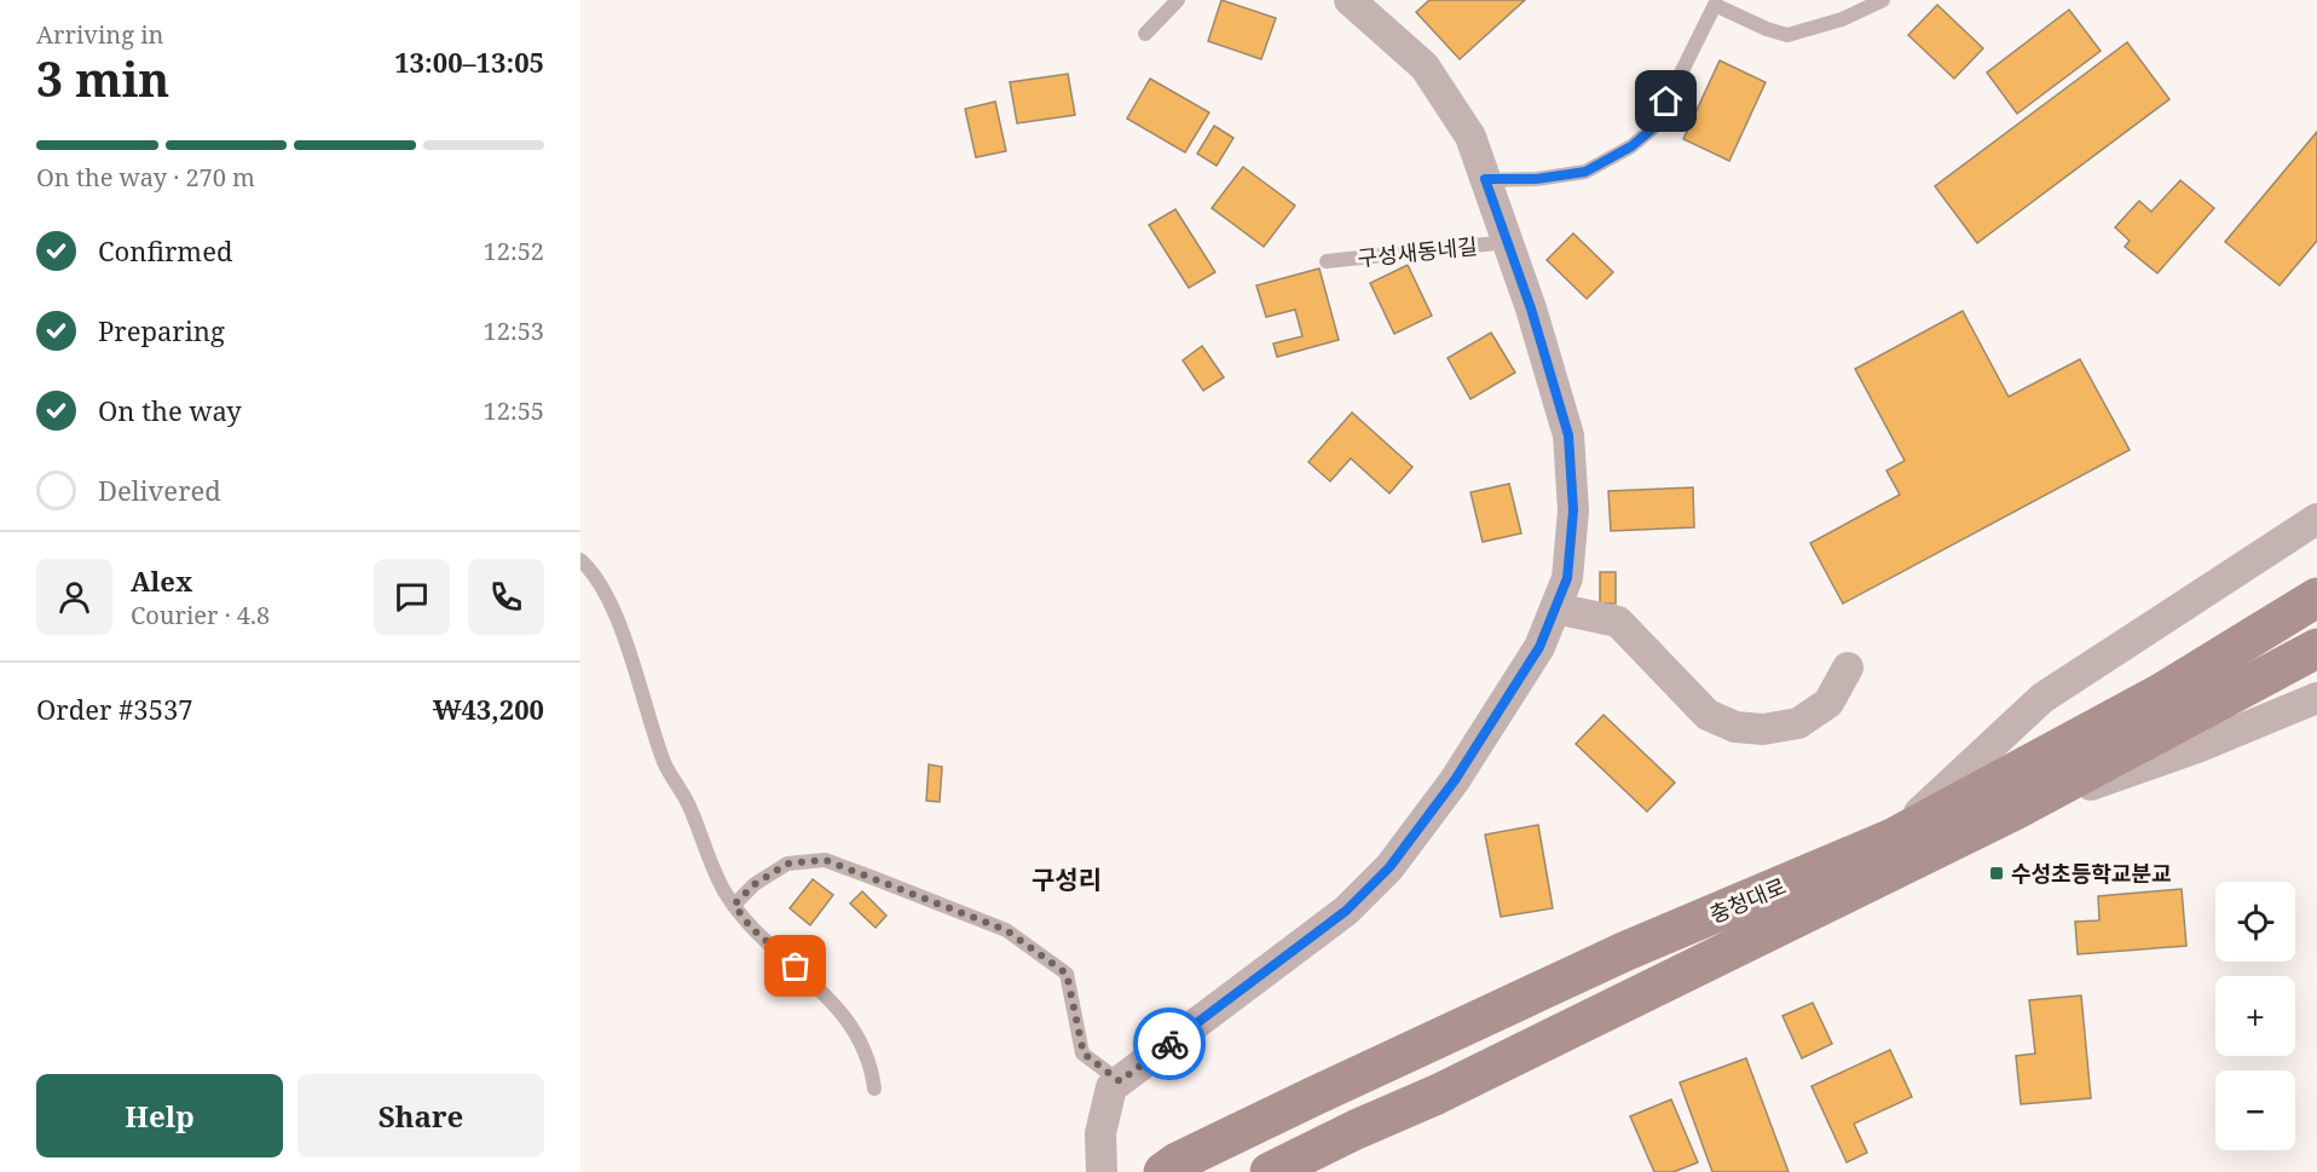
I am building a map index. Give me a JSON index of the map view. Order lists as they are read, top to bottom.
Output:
{
  "streets": {
    "main road": ["충청대로"],
    "street": ["구성새동네길"]
  },
  "districts": ["구성리"],
  "places": {
    "transit": ["수성초등학교분교"]
  },
  "page": {
    "heading": ["3 min", "Arriving in", "13:00–13:05"],
    "panel": [
      "Alex",
      "Courier · 4.8",
      "Order #3537",
      "₩43,200"
    ],
    "bar": "On the way · 270 m",
    "list": [
      ["Confirmed", "12:52"],
      ["Preparing", "12:53"],
      ["On the way", "12:55"],
      "Delivered"
    ],
    "map_buttons": ["+", "−"],
    "buttons": ["Help", "Share"]
  }
}
